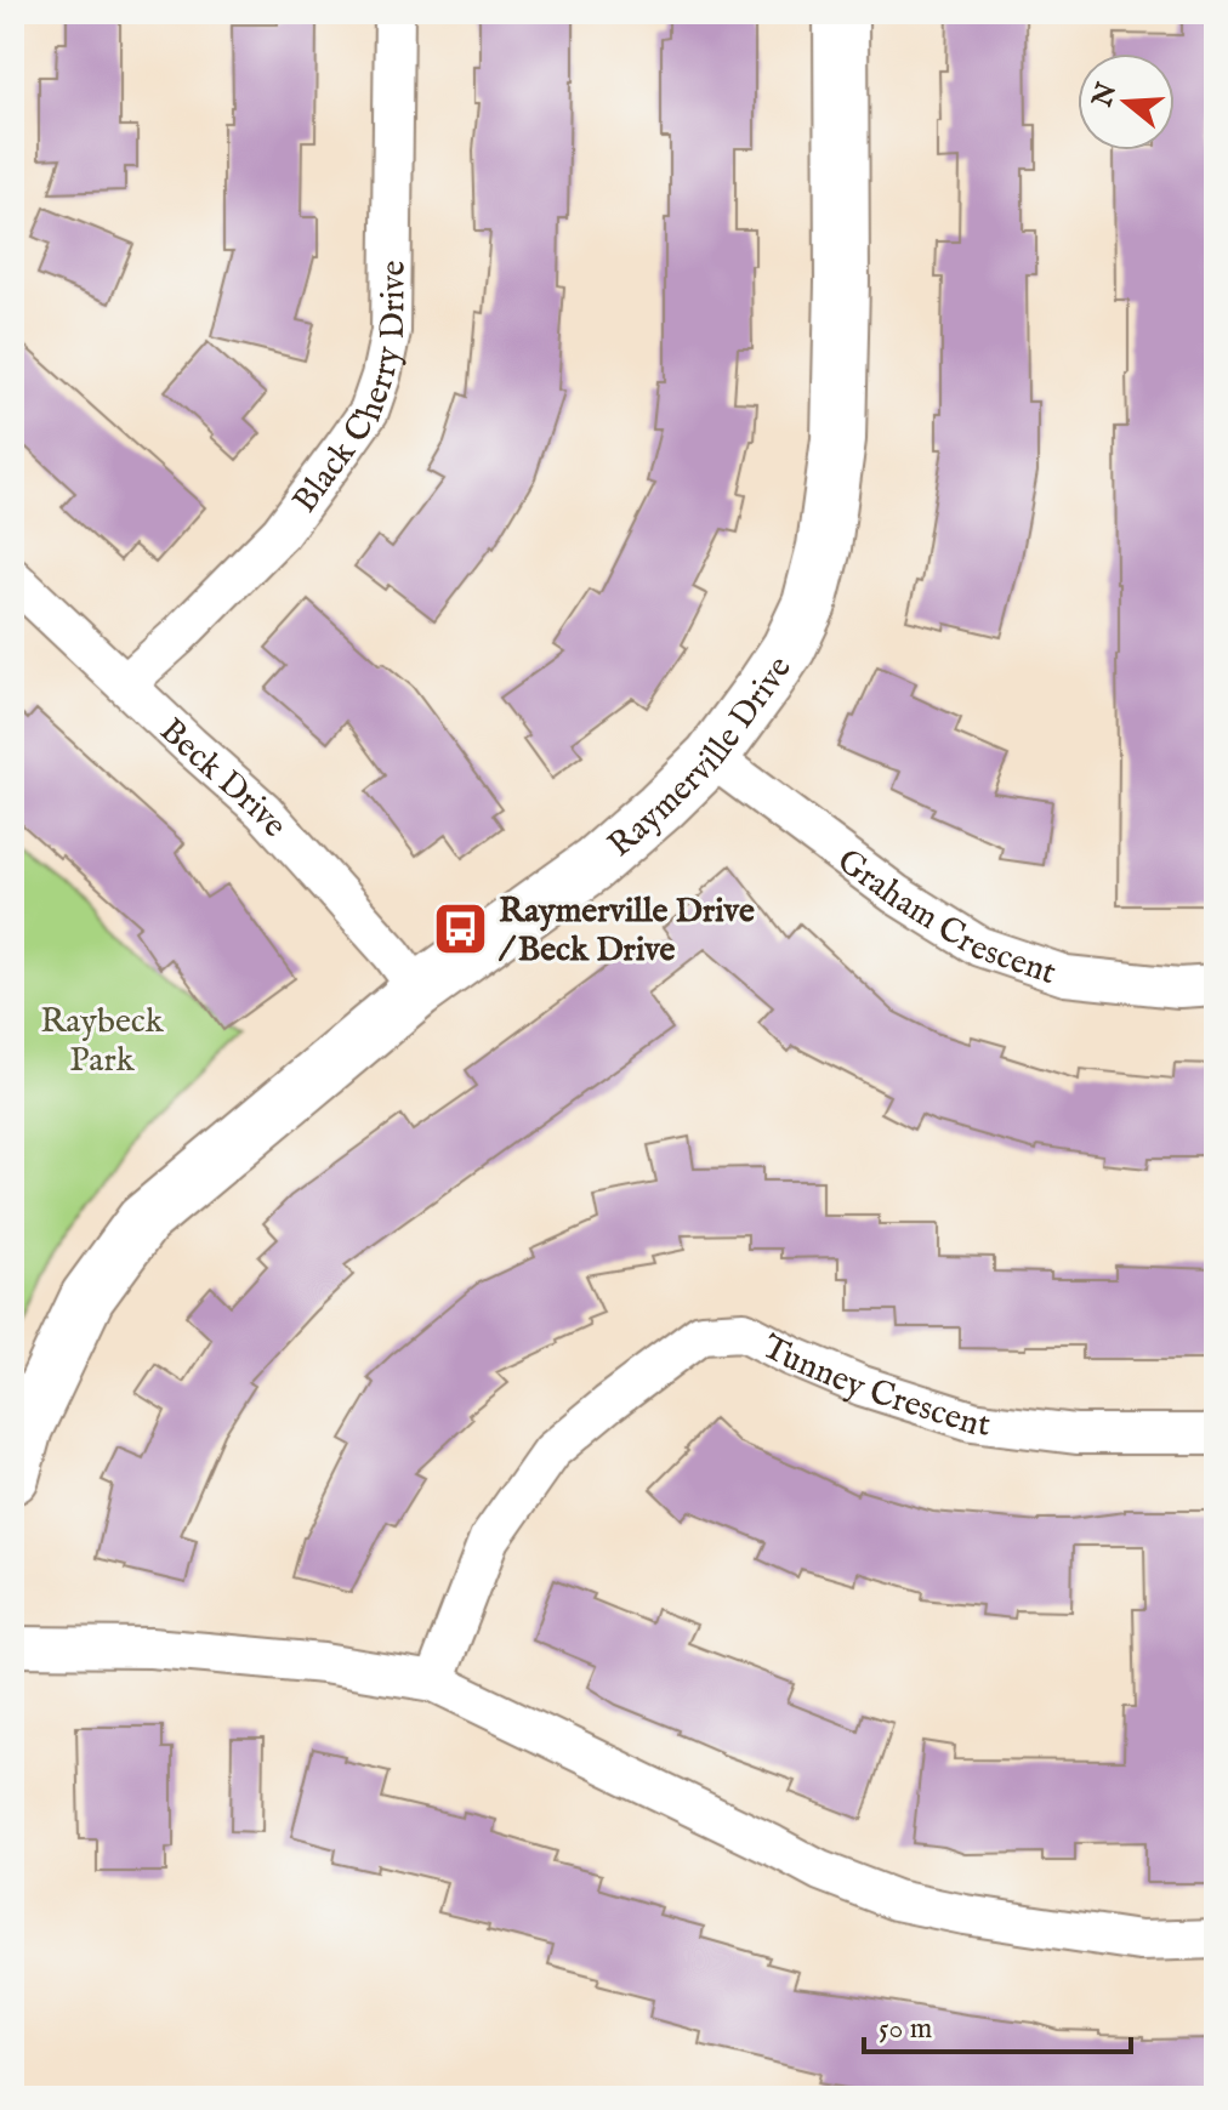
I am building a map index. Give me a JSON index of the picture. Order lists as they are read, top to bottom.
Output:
{
  "streets": {
    "street": [
      "Black Cherry Drive",
      "Raymerville Drive",
      "Beck Drive",
      "Graham Crescent",
      "Tunney Crescent"
    ]
  },
  "crossings": [
    ["Black Cherry Drive", "Beck Drive"],
    ["Raymerville Drive", "Beck Drive"],
    ["Raymerville Drive", "Graham Crescent"]
  ],
  "parks": ["Raybeck Park"],
  "places": {
    "bus stop": ["Raymerville Drive / Beck Drive"]
  },
  "scale_bar": "50 m",
  "north": "left"
}
